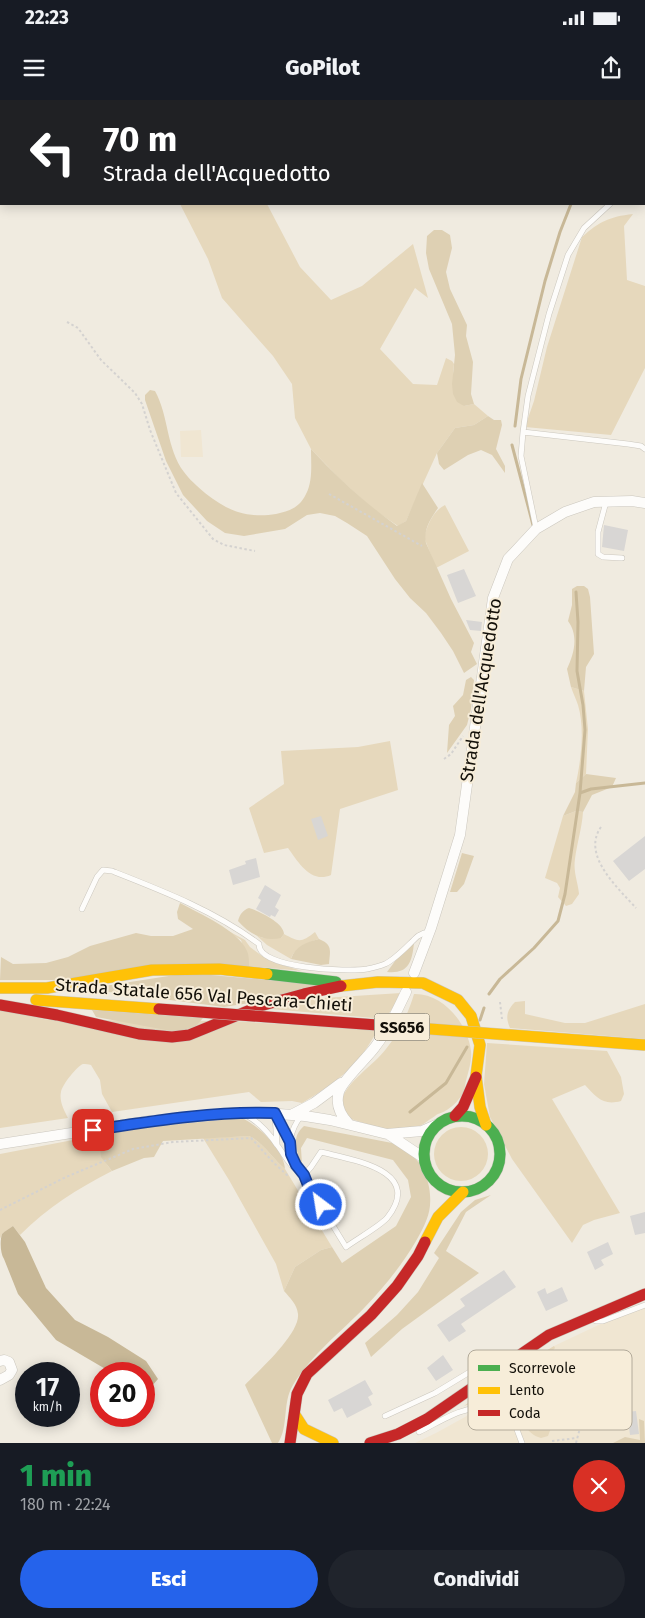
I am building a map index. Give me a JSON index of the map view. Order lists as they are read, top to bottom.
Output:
{
  "streets": {
    "main road": ["Strada Statale 656 Val Pescara-Chieti", "SS656"],
    "street": ["Strada dell'Acquedotto"]
  },
  "legend": ["Scorrevole", "Lento", "Coda"],
  "page": {
    "status": "22:23",
    "header": "GoPilot",
    "turn": ["70 m", "Strada dell'Acquedotto"],
    "speed": "17 km/h",
    "limit": "20",
    "heading": ["1 min", "180 m · 22:24"],
    "buttons": ["Esci", "Condividi"]
  }
}
